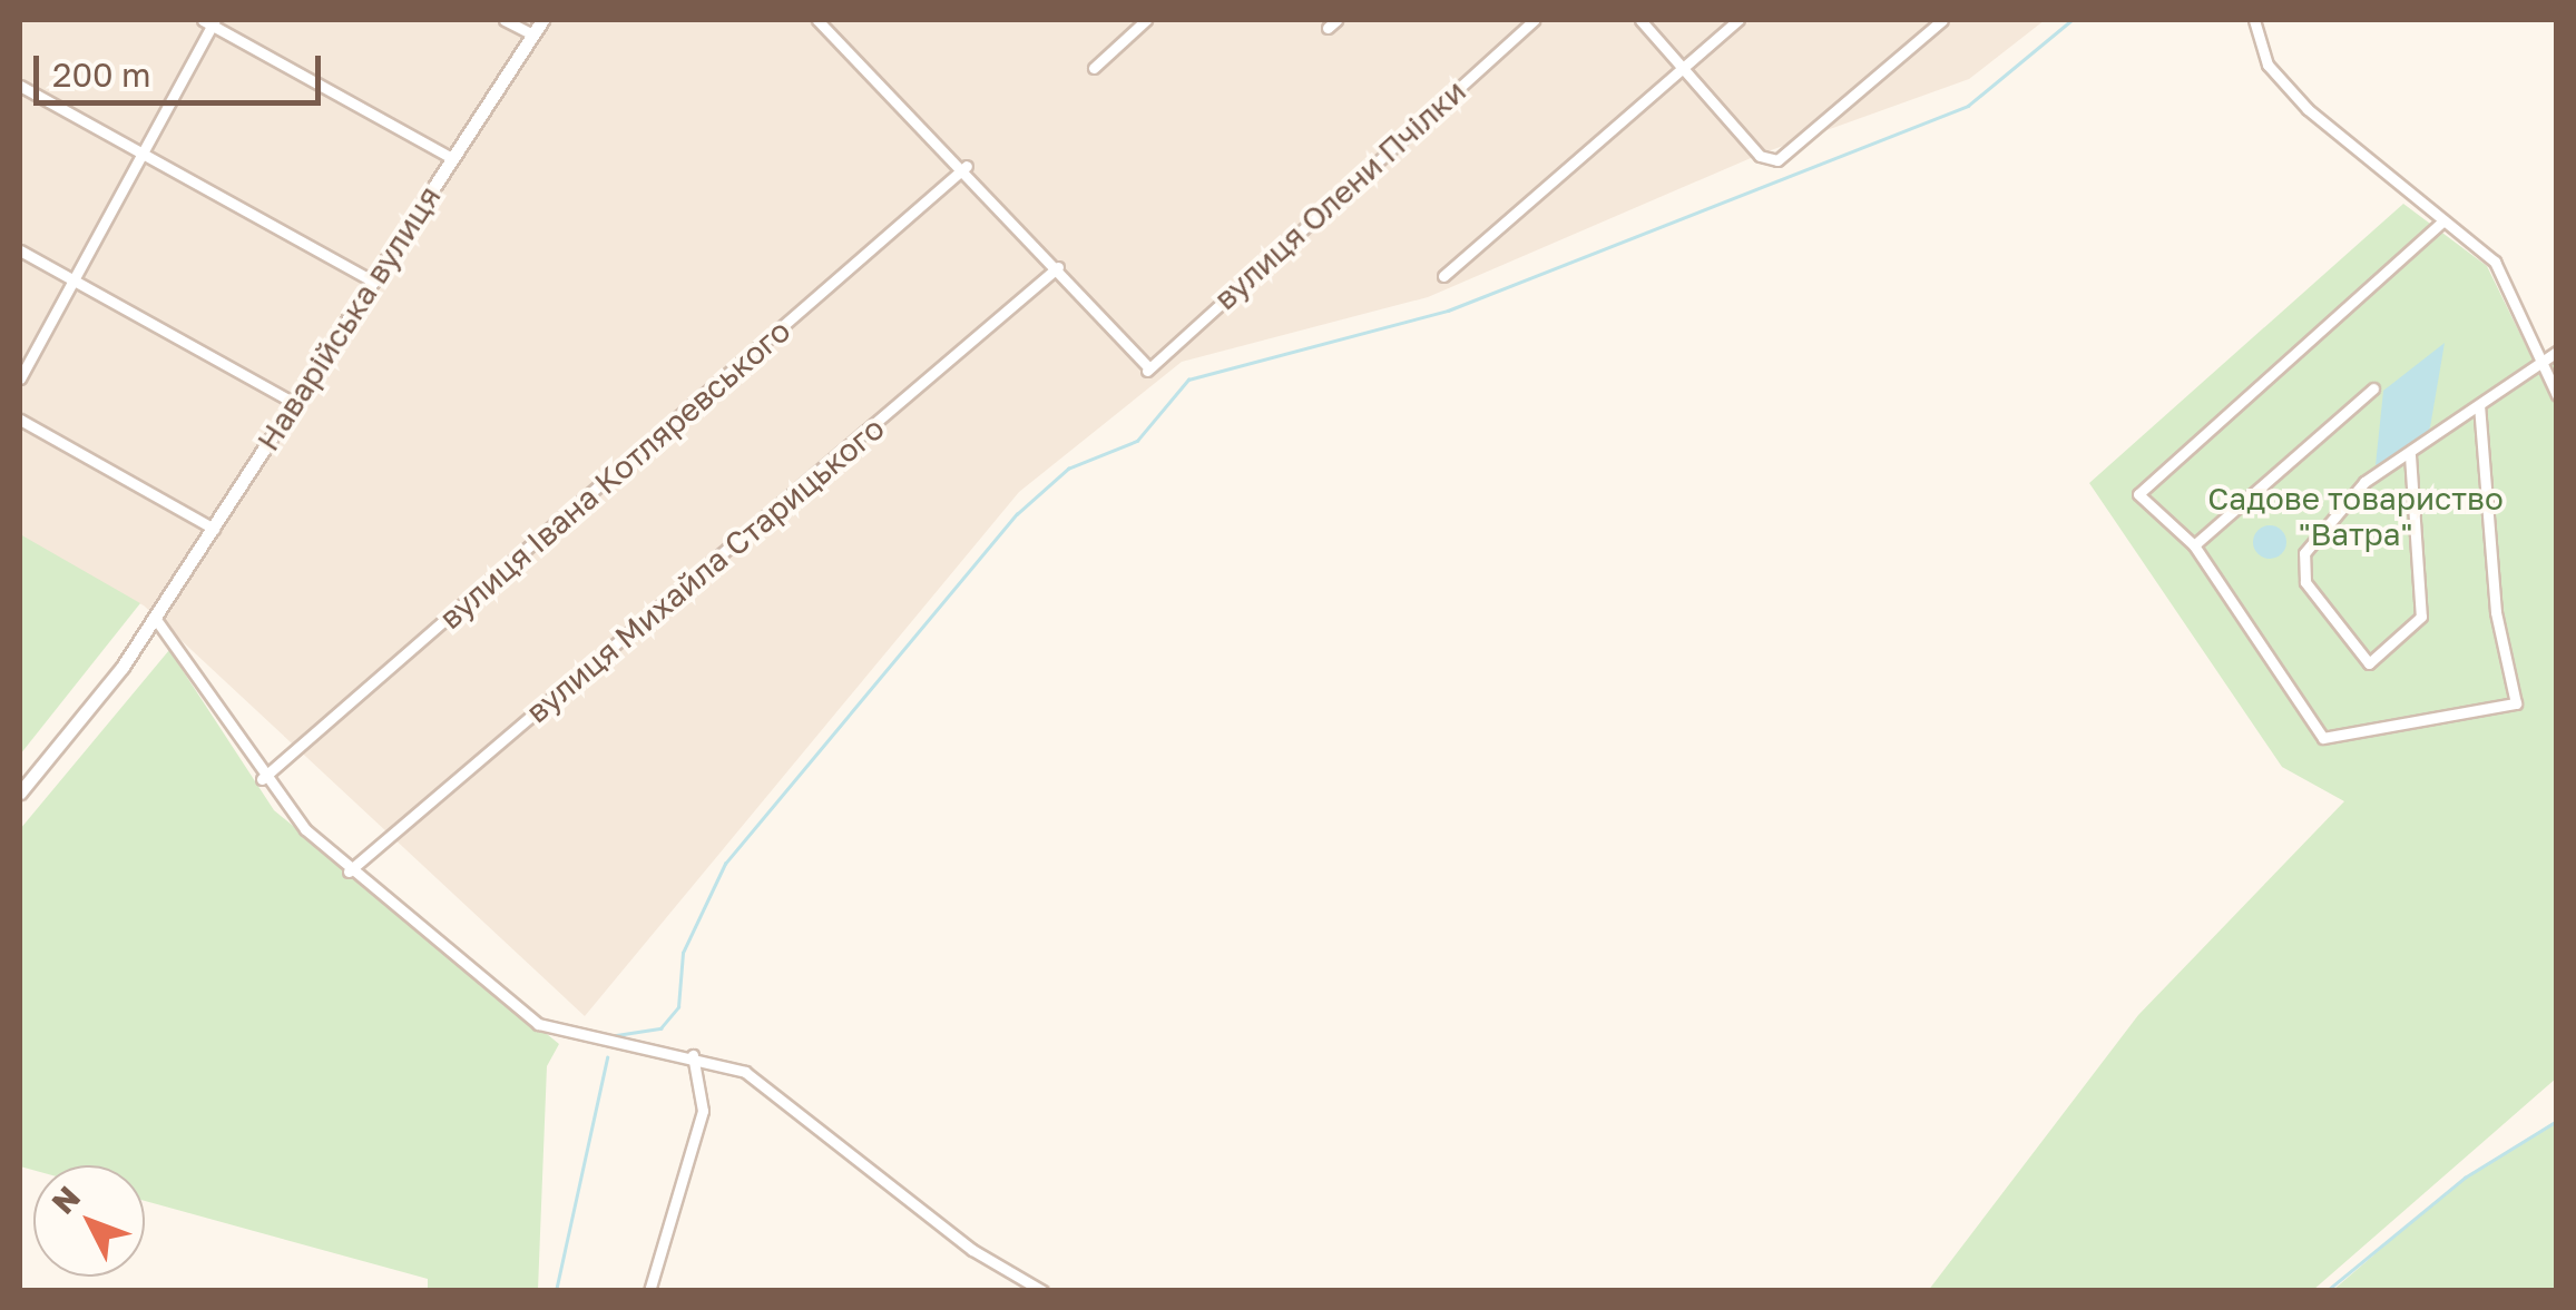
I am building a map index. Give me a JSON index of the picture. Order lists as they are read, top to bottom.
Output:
{
  "streets": {
    "street": [
      "вулиця Олени Пчілки",
      "Наварійська вулиця",
      "вулиця Івана Котляревського",
      "вулиця Михайла Старицького"
    ]
  },
  "crossings": [
    ["вулиця Олени Пчілки", "вулиця Михайла Старицького"]
  ],
  "parks": ["Садове товариство \"Ватра\""],
  "scale_bar": "200 m",
  "north": "top left"
}
